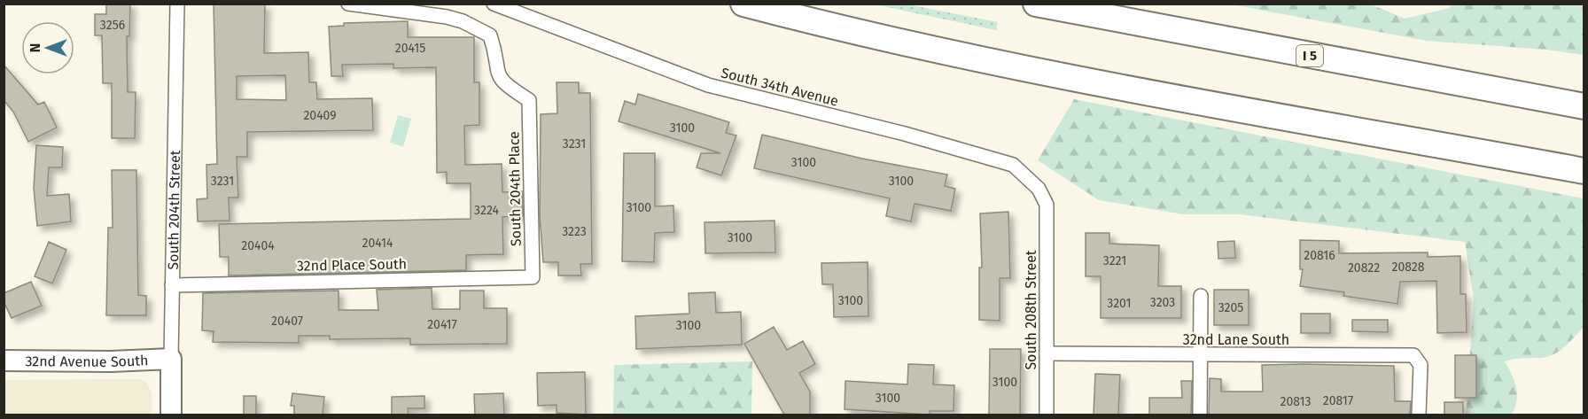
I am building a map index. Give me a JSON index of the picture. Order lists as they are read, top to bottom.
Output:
{
  "streets": {
    "highway": ["I 5"],
    "street": [
      "South 34th Avenue",
      "South 204th Place",
      "South 204th Street",
      "32nd Place South",
      "South 208th Street",
      "32nd Lane South",
      "32nd Avenue South"
    ]
  },
  "crossings": [
    ["South 34th Avenue", "South 208th Street"],
    ["South 204th Place", "32nd Place South"],
    ["South 204th Street", "32nd Place South"],
    ["South 204th Street", "32nd Avenue South"],
    ["South 208th Street", "32nd Lane South"]
  ],
  "house_numbers": [
    "3256",
    "20415",
    "20409",
    "3100",
    "3231",
    "3100",
    "3231",
    "3100",
    "3100",
    "3224",
    "3223",
    "3100",
    "20414",
    "20404",
    "20816",
    "3221",
    "20828",
    "20822",
    "3100",
    "3203",
    "3201",
    "3205",
    "20407",
    "20417",
    "3100",
    "3100",
    "3100",
    "20817",
    "20813"
  ],
  "north": "left"
}
